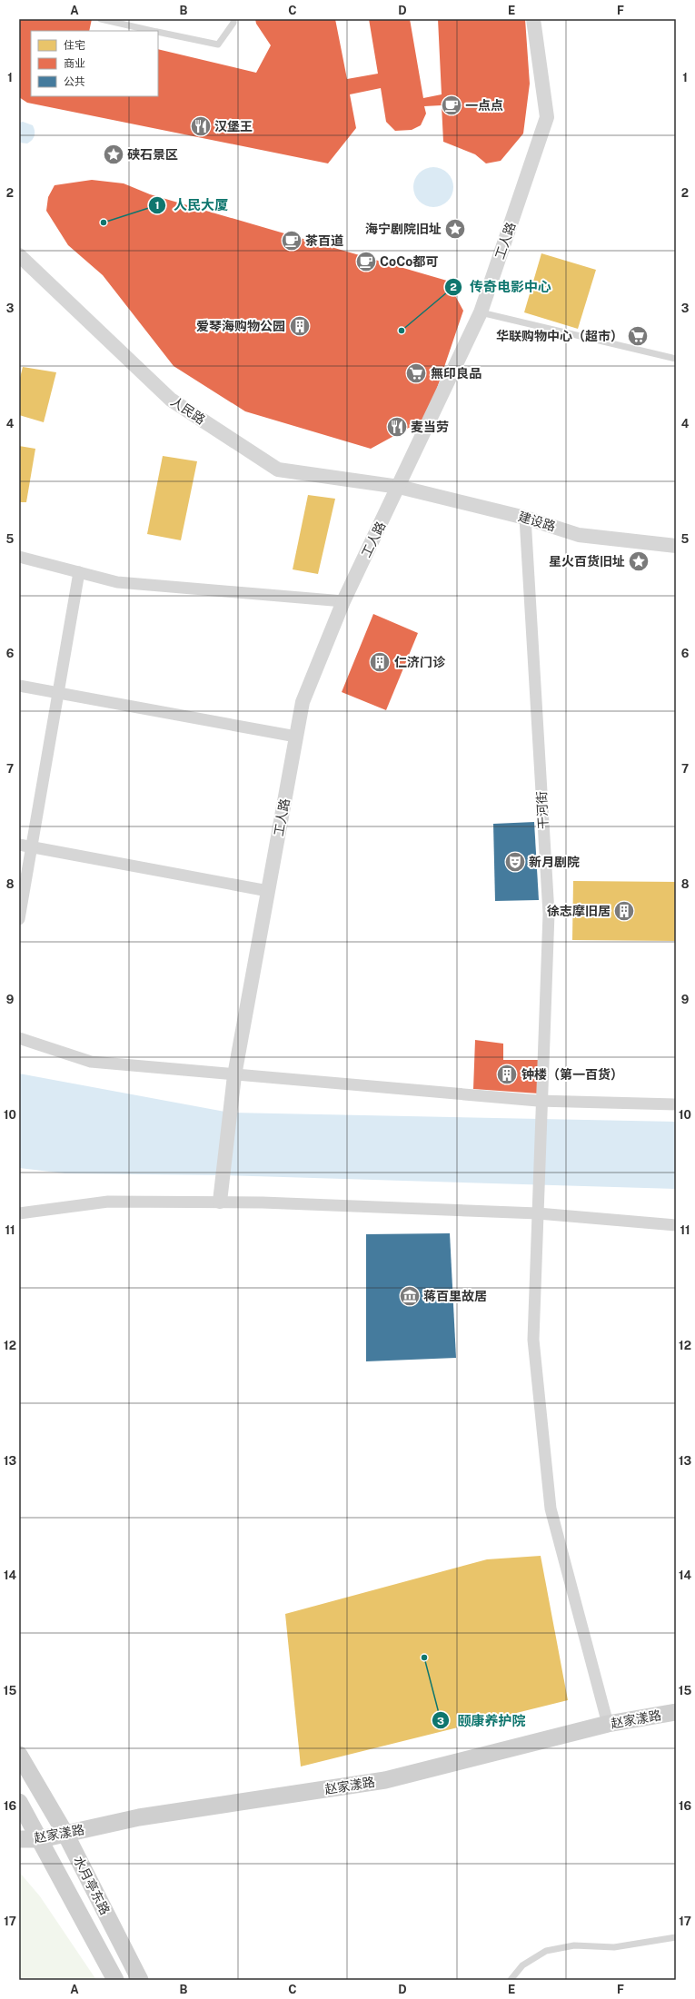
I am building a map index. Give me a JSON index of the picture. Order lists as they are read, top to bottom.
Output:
{
  "streets": {
    "main road": ["赵家漾路", "水月亭东路"],
    "street": [
      "工人路",
      "人民路",
      "建设路",
      "干河街"
    ]
  },
  "crossings": [
    ["工人路", "人民路"],
    ["工人路", "建设路"],
    ["人民路", "建设路"],
    ["建设路", "干河街"],
    ["干河街", "赵家漾路"],
    ["赵家漾路", "水月亭东路"]
  ],
  "places": {
    "cafe": ["一点点", "茶百道", "CoCo都可"],
    "restaurant": ["汉堡王", "麦当劳"],
    "place": ["硖石景区", "海宁剧院旧址", "星火百货旧址"],
    "other": ["人民大厦", "传奇电影中心", "颐康养护院"],
    "building": [
      "爱琴海购物公园",
      "仁济门诊",
      "徐志摩旧居",
      "钟楼（第一百货）"
    ],
    "supermarket": ["华联购物中心（超市）", "無印良品"],
    "theatre": ["新月剧院"],
    "museum": ["蒋百里故居"]
  },
  "legend": ["住宅", "商业", "公共"],
  "grid": {
    "columns": [
      "A",
      "B",
      "C",
      "D",
      "E",
      "F"
    ],
    "rows": [
      "1",
      "2",
      "3",
      "4",
      "5",
      "6",
      "7",
      "8",
      "9",
      "10",
      "11",
      "12",
      "13",
      "14",
      "15",
      "16",
      "17"
    ]
  }
}
